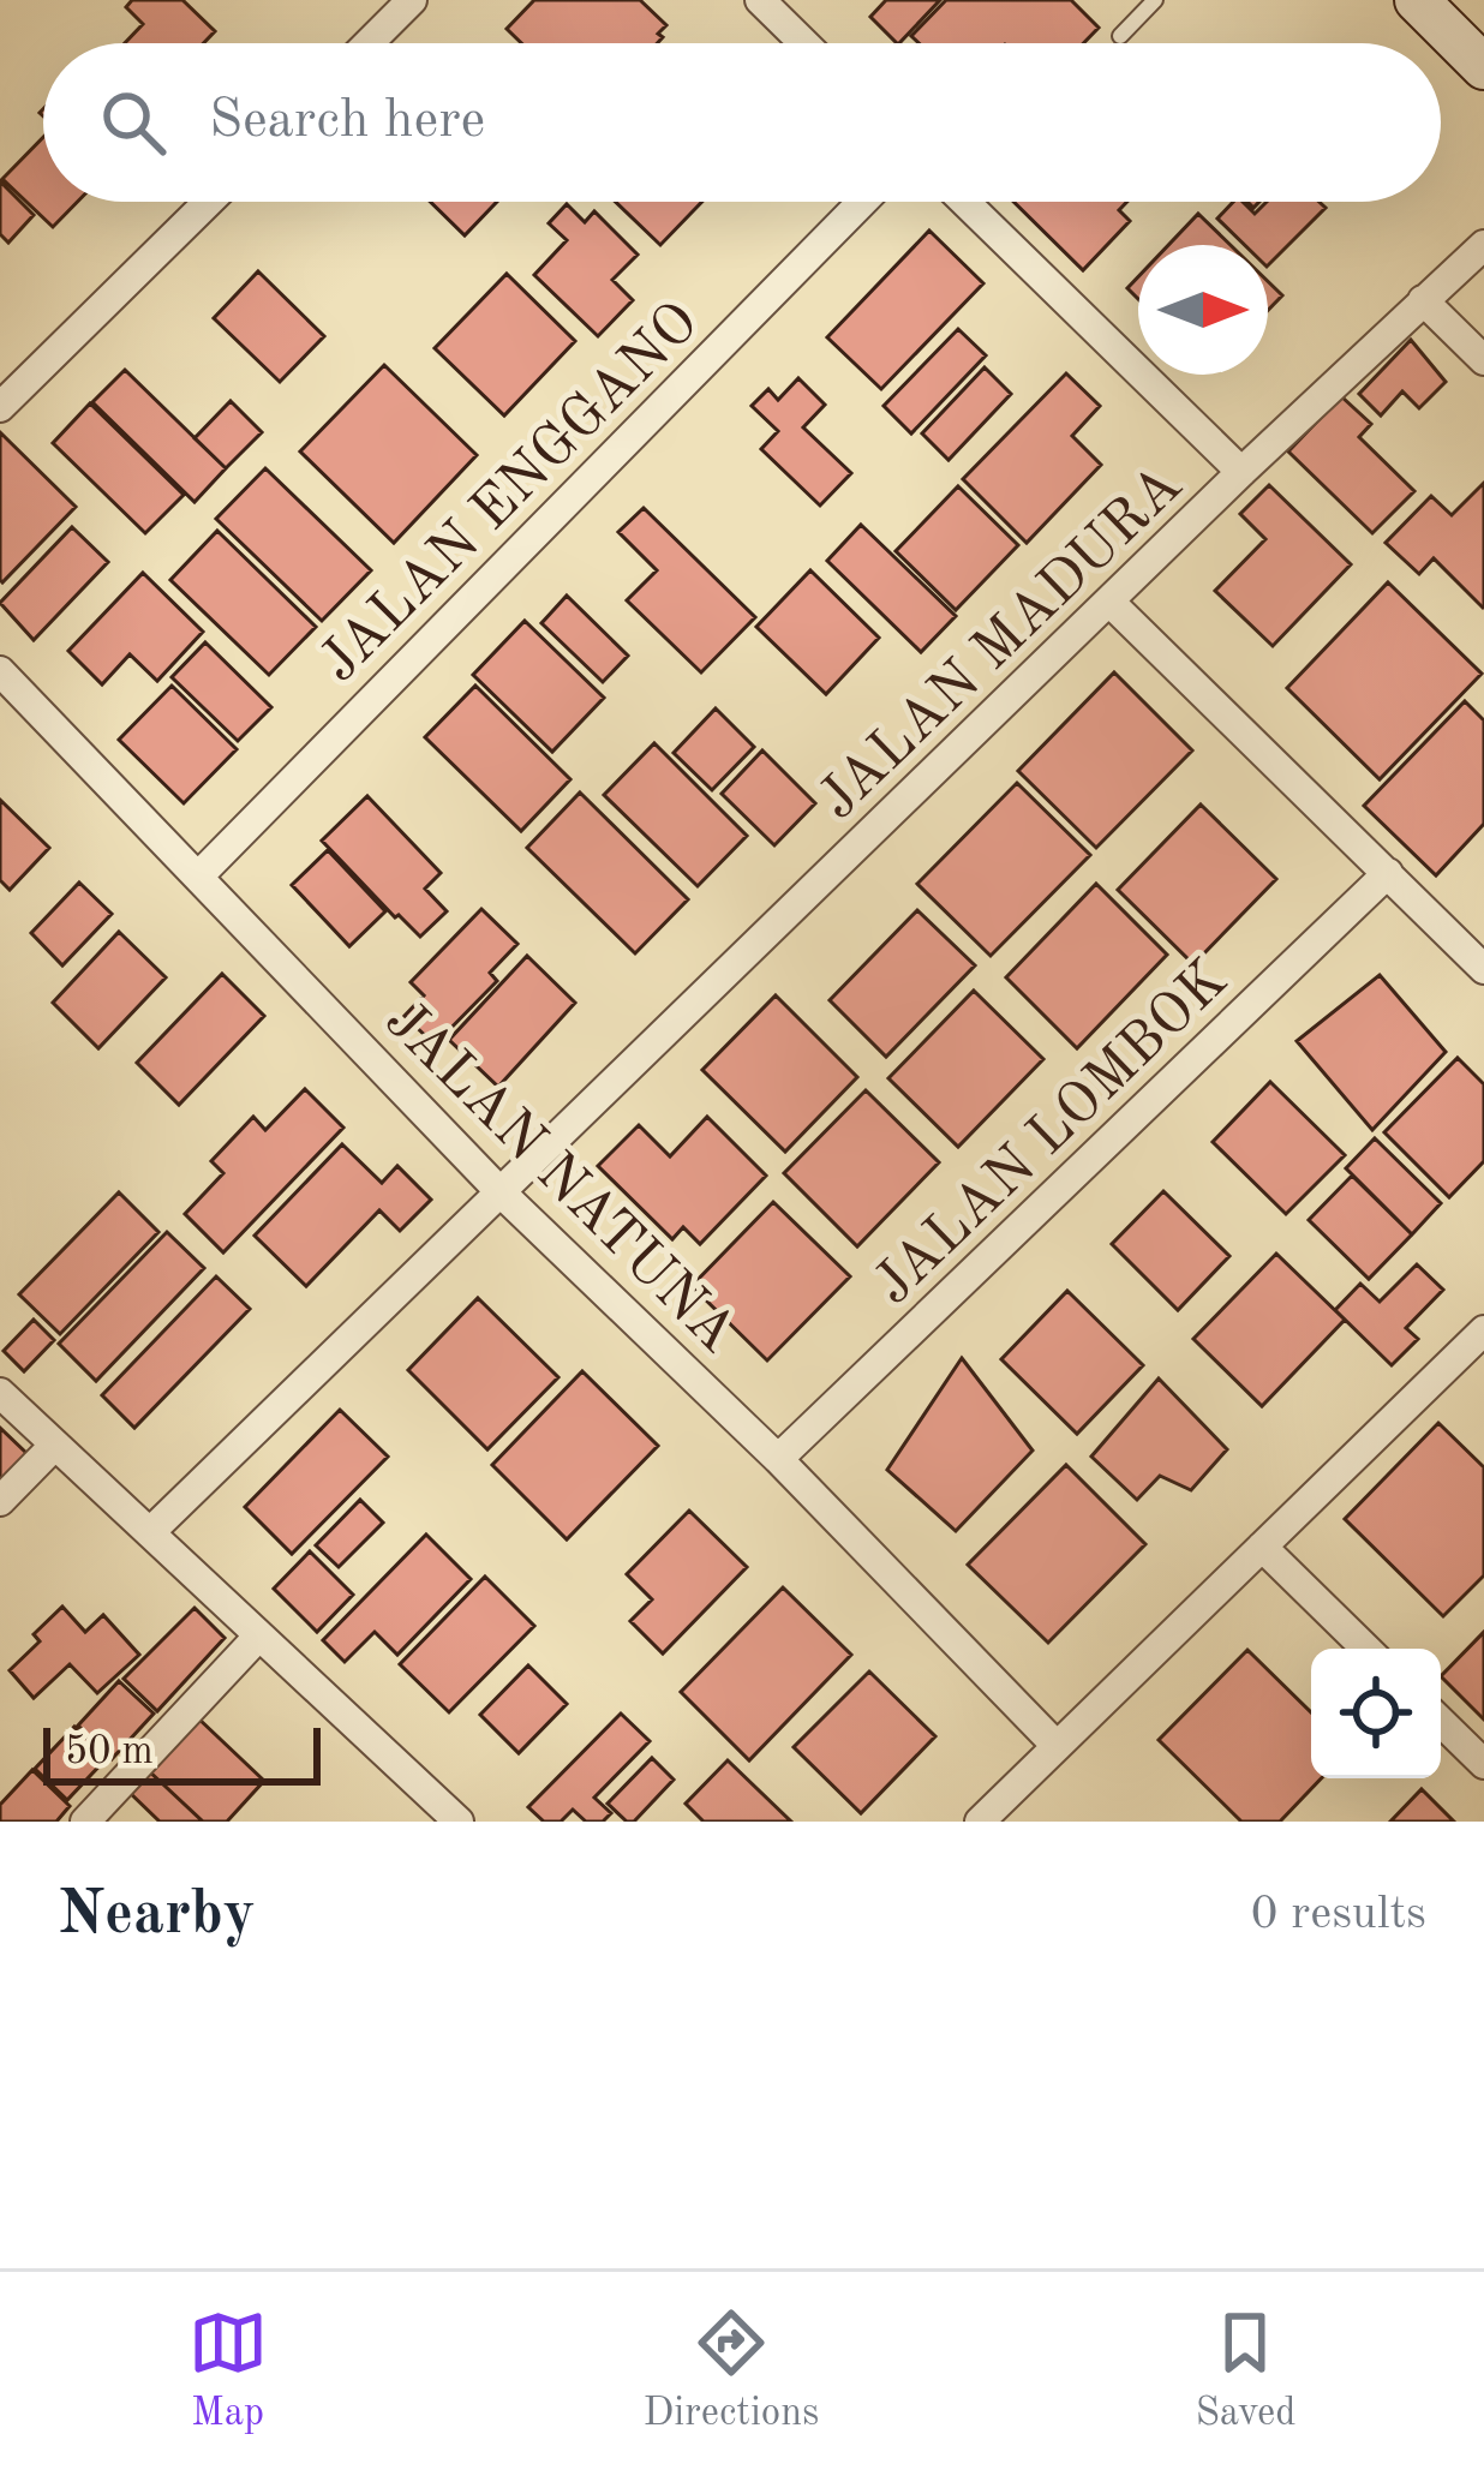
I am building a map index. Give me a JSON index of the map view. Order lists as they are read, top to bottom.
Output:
{
  "streets": {
    "street": [
      "JALAN ENGGANO",
      "JALAN MADURA",
      "JALAN LOMBOK",
      "JALAN NATUNA"
    ]
  },
  "crossings": [
    ["JALAN ENGGANO", "JALAN NATUNA"],
    ["JALAN MADURA", "JALAN NATUNA"],
    ["JALAN LOMBOK", "JALAN NATUNA"]
  ],
  "scale_bar": "50 m",
  "north": "right",
  "page": {
    "search": "Search here",
    "scale": "50 m",
    "heading": ["Nearby", "0 results"],
    "nav": ["Map", "Directions", "Saved"]
  }
}
